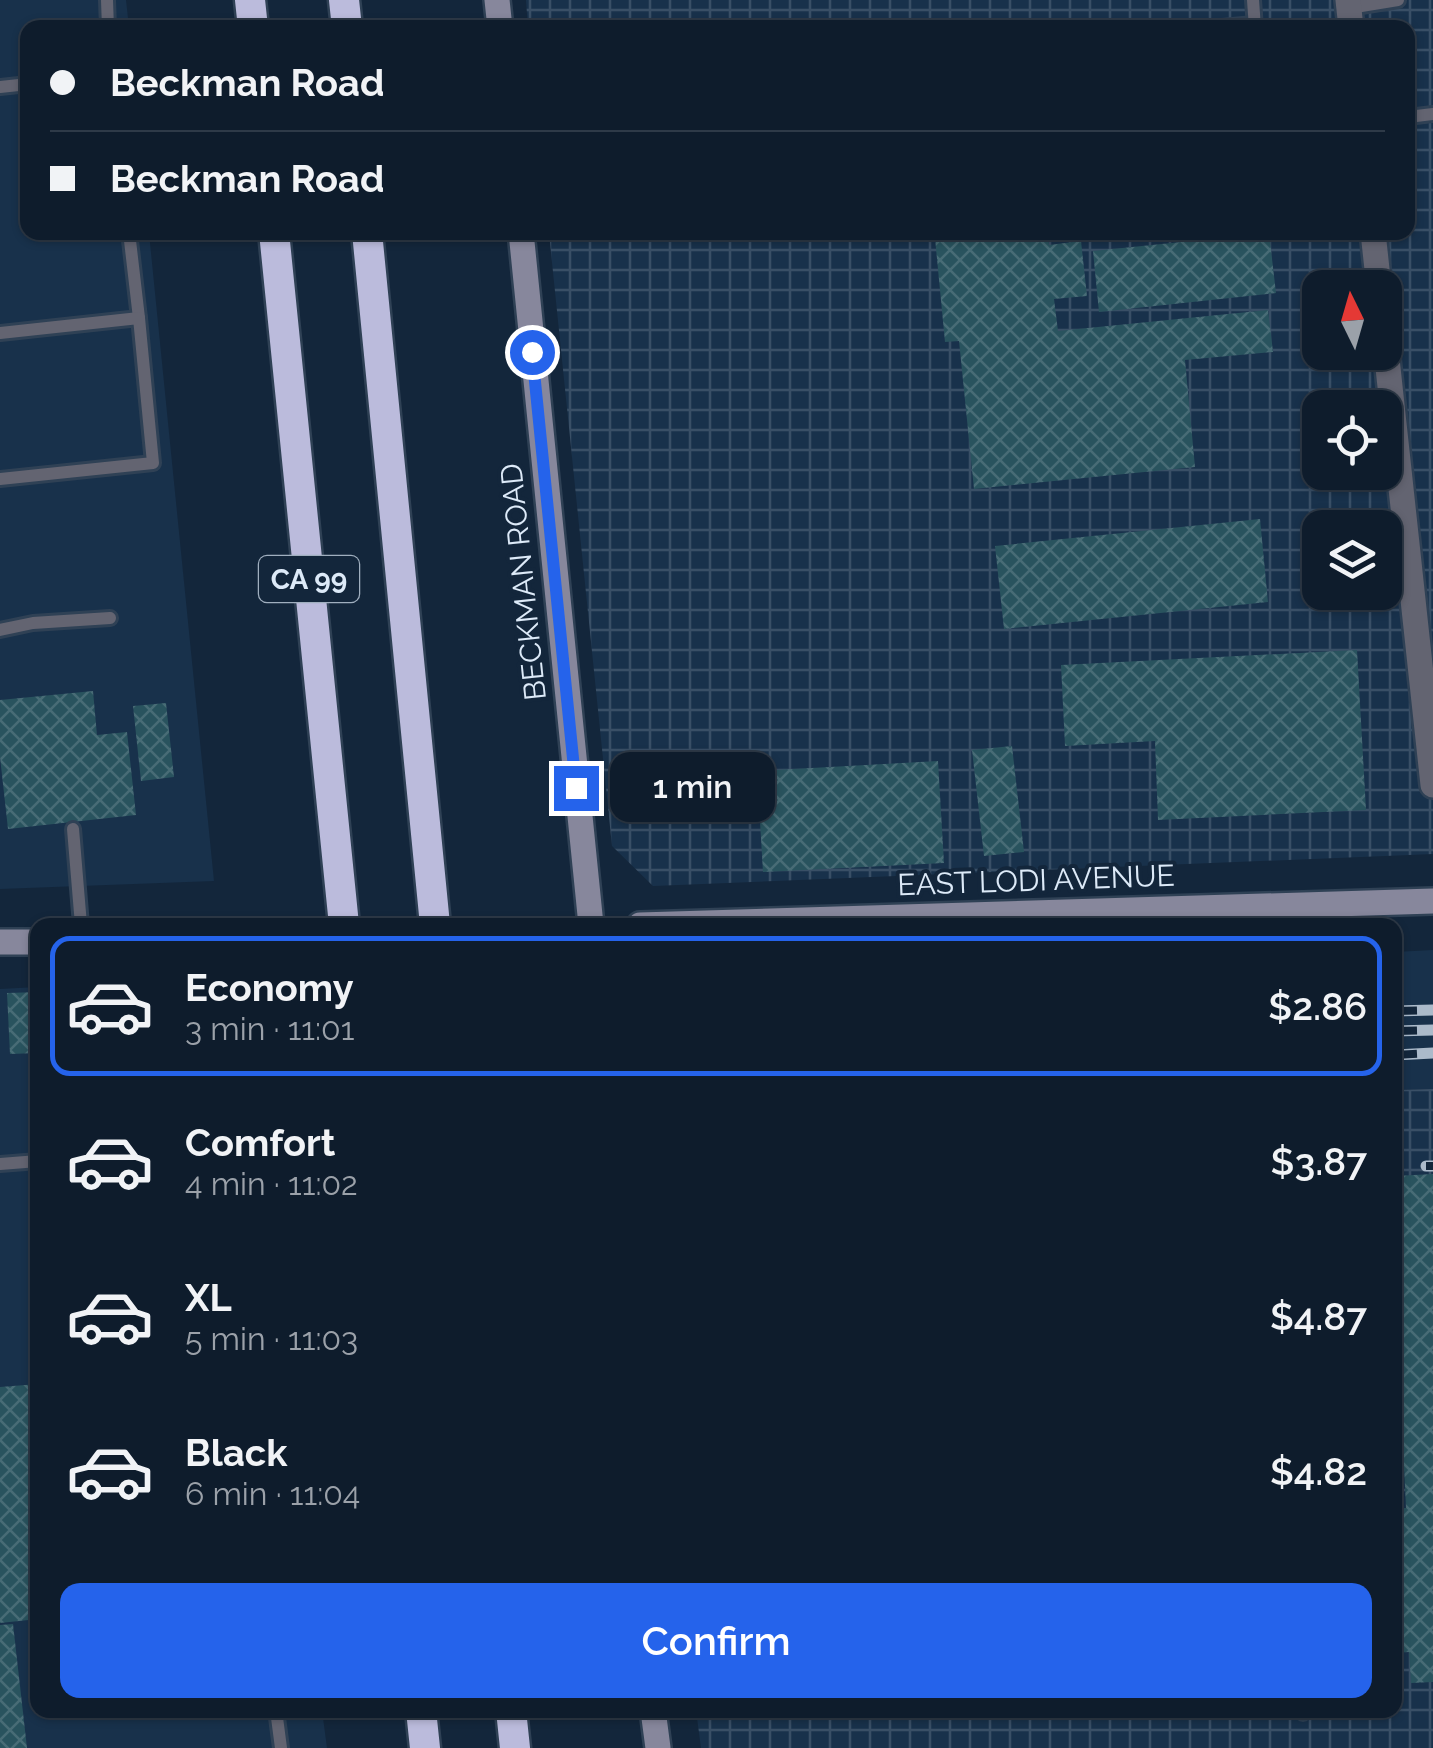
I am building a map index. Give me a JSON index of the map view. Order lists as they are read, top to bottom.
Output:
{
  "streets": {
    "highway": ["CA 99"],
    "street": ["BECKMAN ROAD", "EAST LODI AVENUE"]
  },
  "north": "top",
  "page": {
    "banner": ["Beckman Road", "Beckman Road"],
    "bubble": "1 min",
    "list": [
      {
        "name": "Economy",
        "note": "3 min · 11:01",
        "value": "$2.86"
      },
      {
        "name": "Comfort",
        "note": "4 min · 11:02",
        "value": "$3.87"
      },
      {
        "name": "XL",
        "note": "5 min · 11:03",
        "value": "$4.87"
      },
      {
        "name": "Black",
        "note": "6 min · 11:04",
        "value": "$4.82"
      }
    ],
    "buttons": "Confirm"
  }
}
